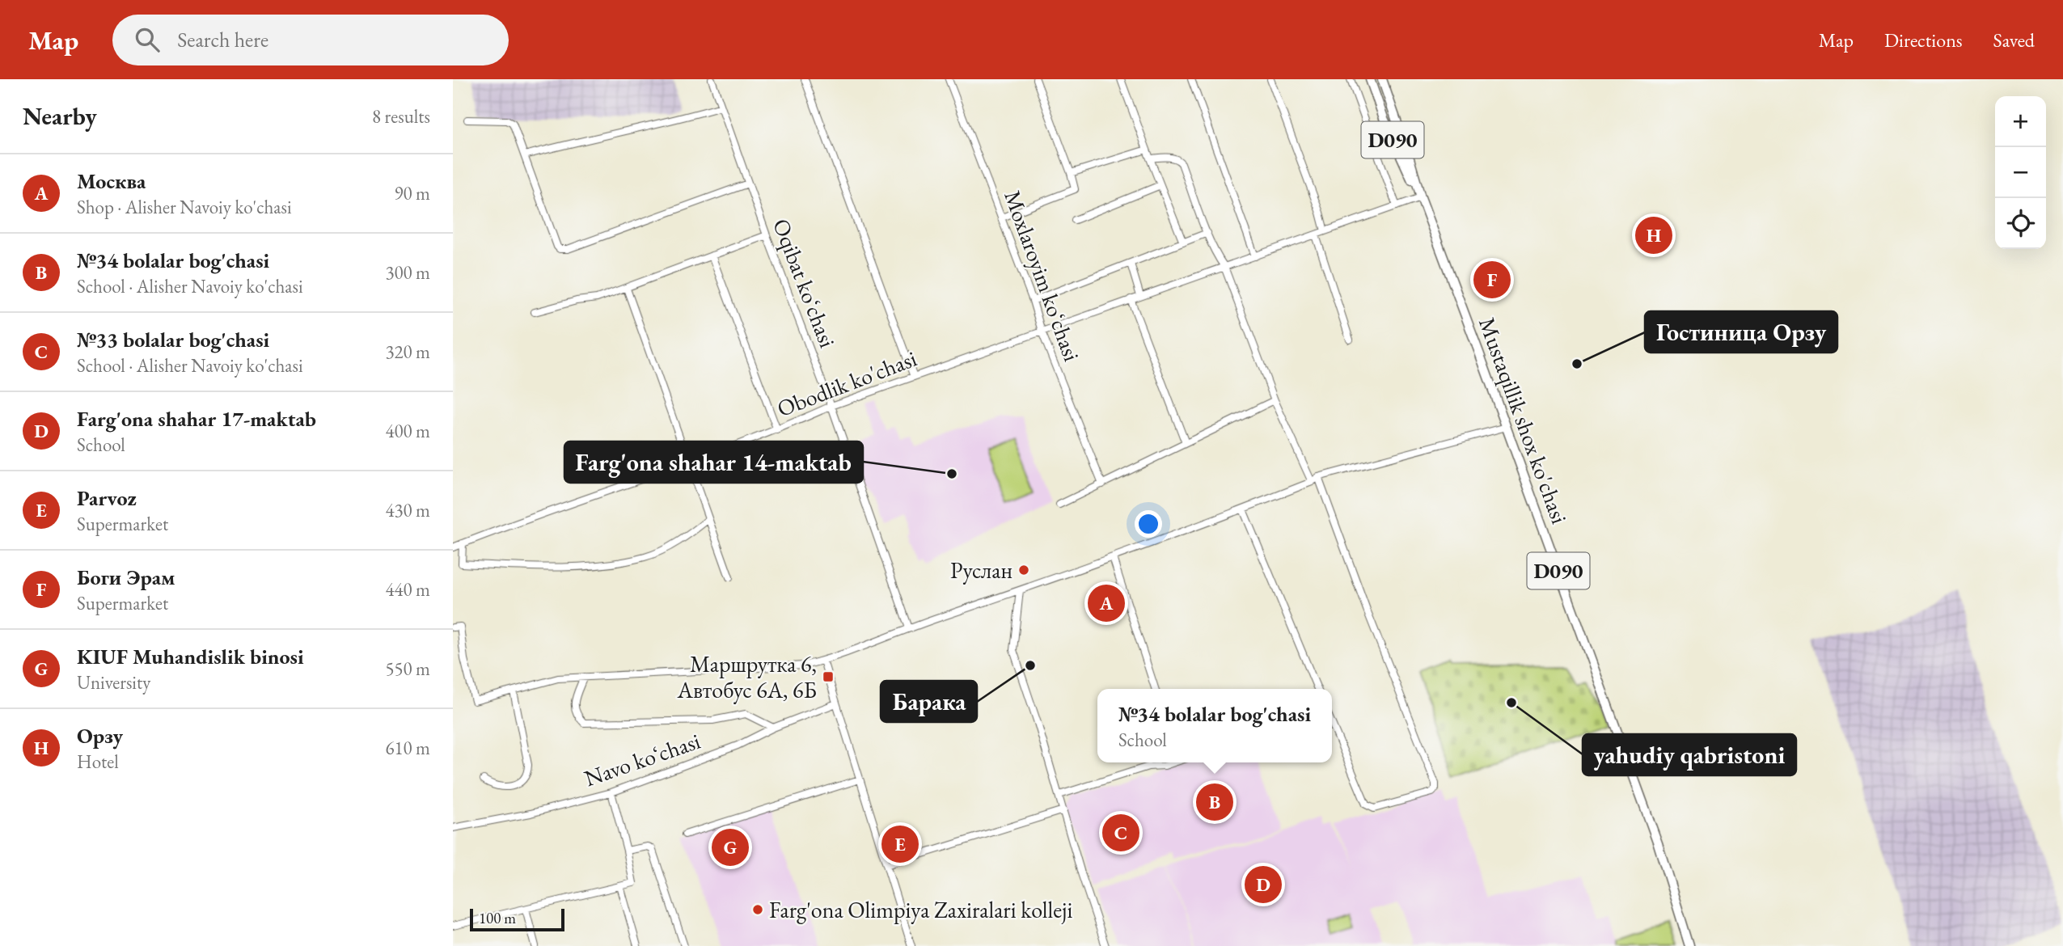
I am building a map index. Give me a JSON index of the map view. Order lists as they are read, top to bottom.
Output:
{
  "streets": {
    "main road": ["D090", "Mustaqillik shox ko'chasi"],
    "street": [
      "Moxlaroyim koʻchasi",
      "Oqibat koʻchasi",
      "Obodlik ko'chasi",
      "Navo koʻchasi"
    ]
  },
  "crossings": [
    ["Moxlaroyim koʻchasi", "Obodlik ko'chasi"],
    ["Oqibat koʻchasi", "Obodlik ko'chasi"],
    ["Obodlik ko'chasi", "Mustaqillik shox ko'chasi"]
  ],
  "places": {
    "other": [
      "Гостиница Орзу",
      "Farg'ona shahar 14-maktab",
      "Руслан",
      "Барака",
      "yahudiy qabristoni",
      "Farg'ona Olimpiya Zaxiralari kolleji"
    ],
    "transit": ["Маршрутка 6, Автобус 6А, 6Б"]
  },
  "scale_bar": "100 m",
  "page": {
    "header": "Map",
    "search": "Search here",
    "nav": ["Map", "Directions", "Saved"],
    "heading": ["Nearby", "8 results"],
    "map_buttons": ["+", "−"],
    "list": [
      {
        "mark": "A",
        "name": "Москва",
        "note": "Shop · Alisher Navoiy ko'chasi",
        "value": "90 m"
      },
      {
        "mark": "B",
        "name": "№34 bolalar bog'chasi",
        "note": "School · Alisher Navoiy ko'chasi",
        "value": "300 m"
      },
      {
        "mark": "C",
        "name": "№33 bolalar bog'chasi",
        "note": "School · Alisher Navoiy ko'chasi",
        "value": "320 m"
      },
      {
        "mark": "D",
        "name": "Farg'ona shahar 17-maktab",
        "note": "School",
        "value": "400 m"
      },
      {
        "mark": "E",
        "name": "Parvoz",
        "note": "Supermarket",
        "value": "430 m"
      },
      {
        "mark": "F",
        "name": "Боги Эрам",
        "note": "Supermarket",
        "value": "440 m"
      },
      {
        "mark": "G",
        "name": "KIUF Muhandislik binosi",
        "note": "University",
        "value": "550 m"
      },
      {
        "mark": "H",
        "name": "Орзу",
        "note": "Hotel",
        "value": "610 m"
      }
    ],
    "pins": [
      "H",
      "F",
      "A",
      "B",
      "C",
      "E",
      "G",
      "D"
    ],
    "popup": ["№34 bolalar bog'chasi", "School"],
    "scale": "100 m"
  }
}
